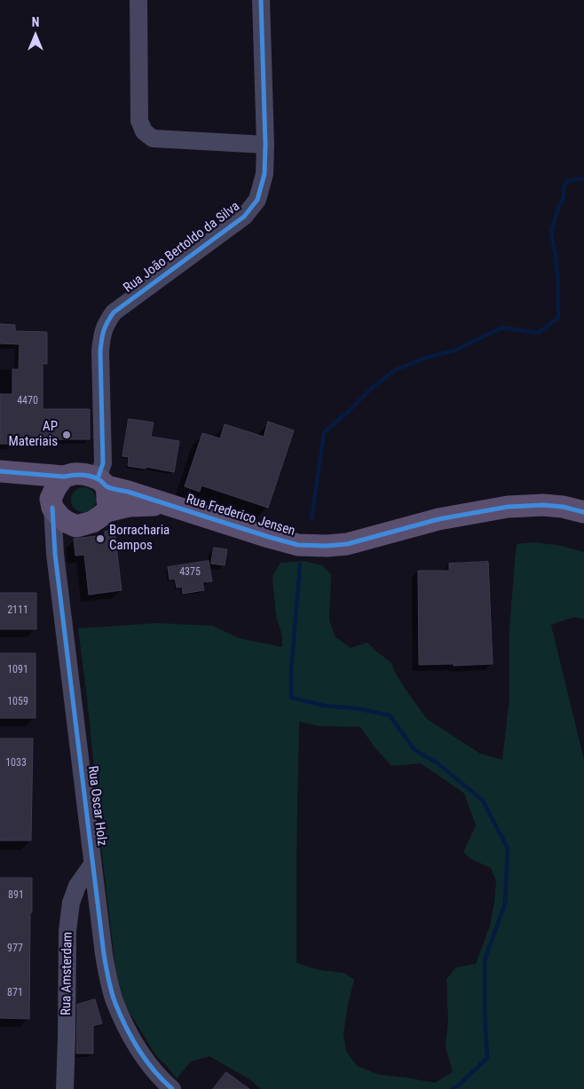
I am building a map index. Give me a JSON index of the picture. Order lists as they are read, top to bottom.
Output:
{
  "streets": {
    "main road": ["Rua Frederico Jensen"],
    "street": ["Rua João Bertoldo da Silva", "Rua Oscar Holz", "Rua Amsterdam"]
  },
  "crossings": [
    ["Rua João Bertoldo da Silva", "Rua Frederico Jensen"],
    ["Rua João Bertoldo da Silva", "Rua Oscar Holz"],
    ["Rua Frederico Jensen", "Rua Oscar Holz"],
    ["Rua Oscar Holz", "Rua Amsterdam"]
  ],
  "places": ["AP Materiais", "Borracharia Campos"],
  "house_numbers": [
    "4470",
    "4375",
    "2111",
    "1091",
    "1059",
    "1033",
    "891",
    "977",
    "871"
  ],
  "north": "top"
}
